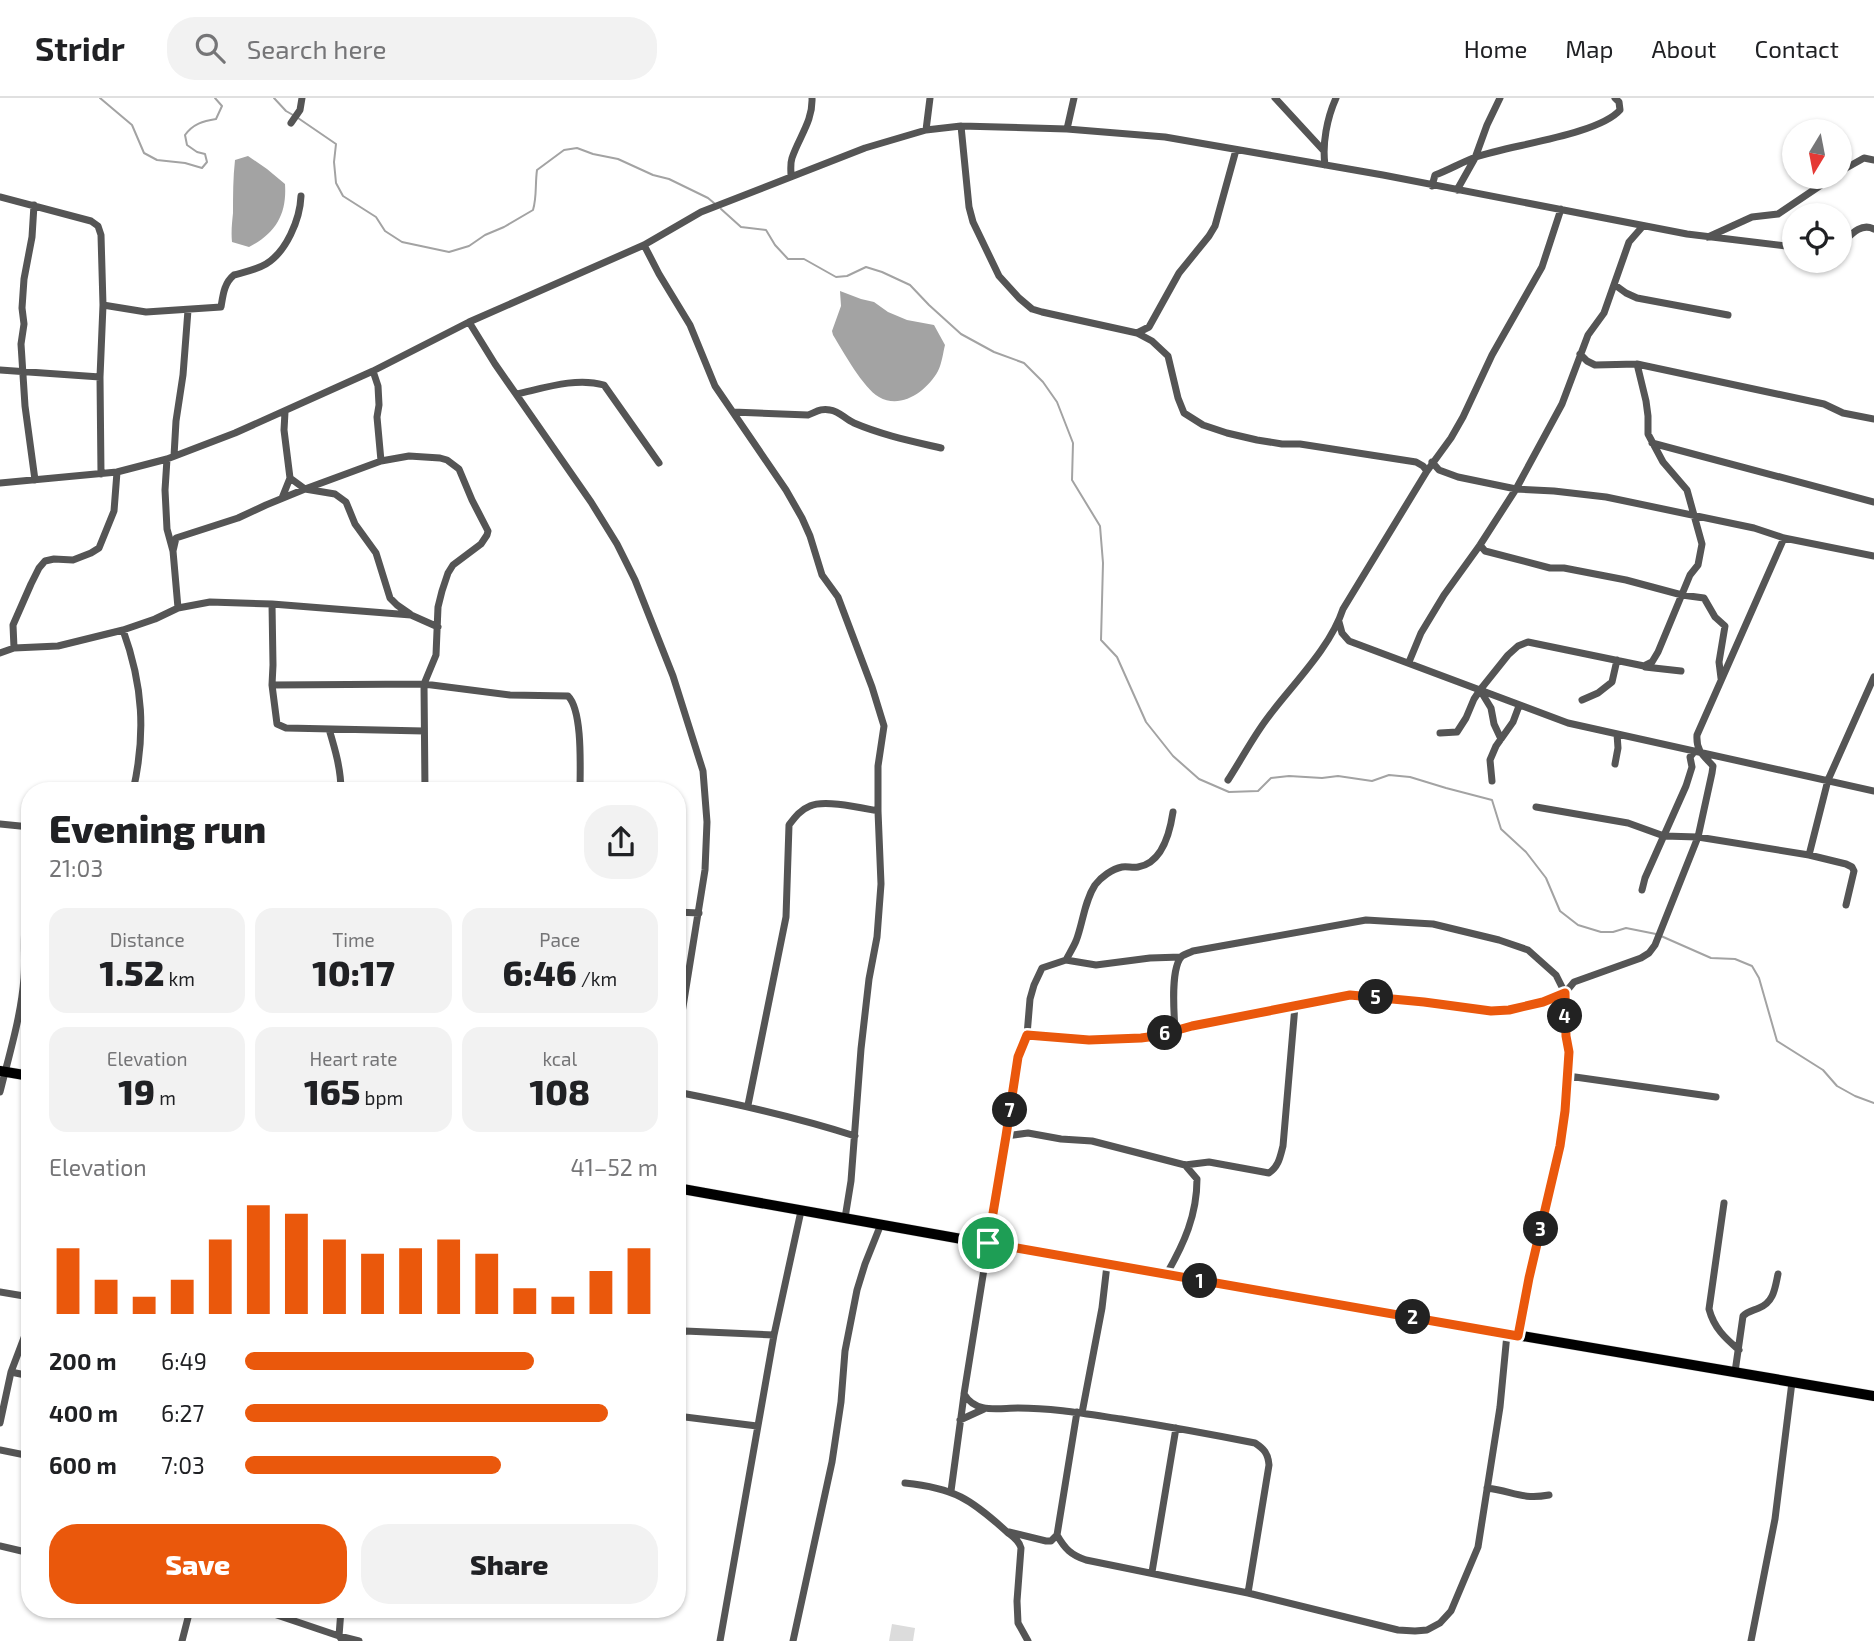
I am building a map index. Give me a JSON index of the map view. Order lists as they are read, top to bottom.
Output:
{
  "north": "bottom",
  "page": {
    "header": "Stridr",
    "search": "Search here",
    "nav": [
      "Home",
      "Map",
      "About",
      "Contact"
    ],
    "heading": ["Evening run", "21:03"],
    "stats": [
      ["Distance", "1.52 km"],
      ["Time", "10:17"],
      ["Pace", "6:46 /km"],
      ["Elevation", "19 m"],
      ["Heart rate", "165 bpm"],
      ["kcal", "108"]
    ],
    "pins": [
      "5",
      "4",
      "6",
      "7",
      "3",
      "1",
      "2"
    ],
    "chart": ["Elevation", "41–52 m"],
    "list": [
      {
        "name": "200 m",
        "note": "6:49"
      },
      {
        "name": "400 m",
        "note": "6:27"
      },
      {
        "name": "600 m",
        "note": "7:03"
      }
    ],
    "buttons": ["Save", "Share"]
  }
}
